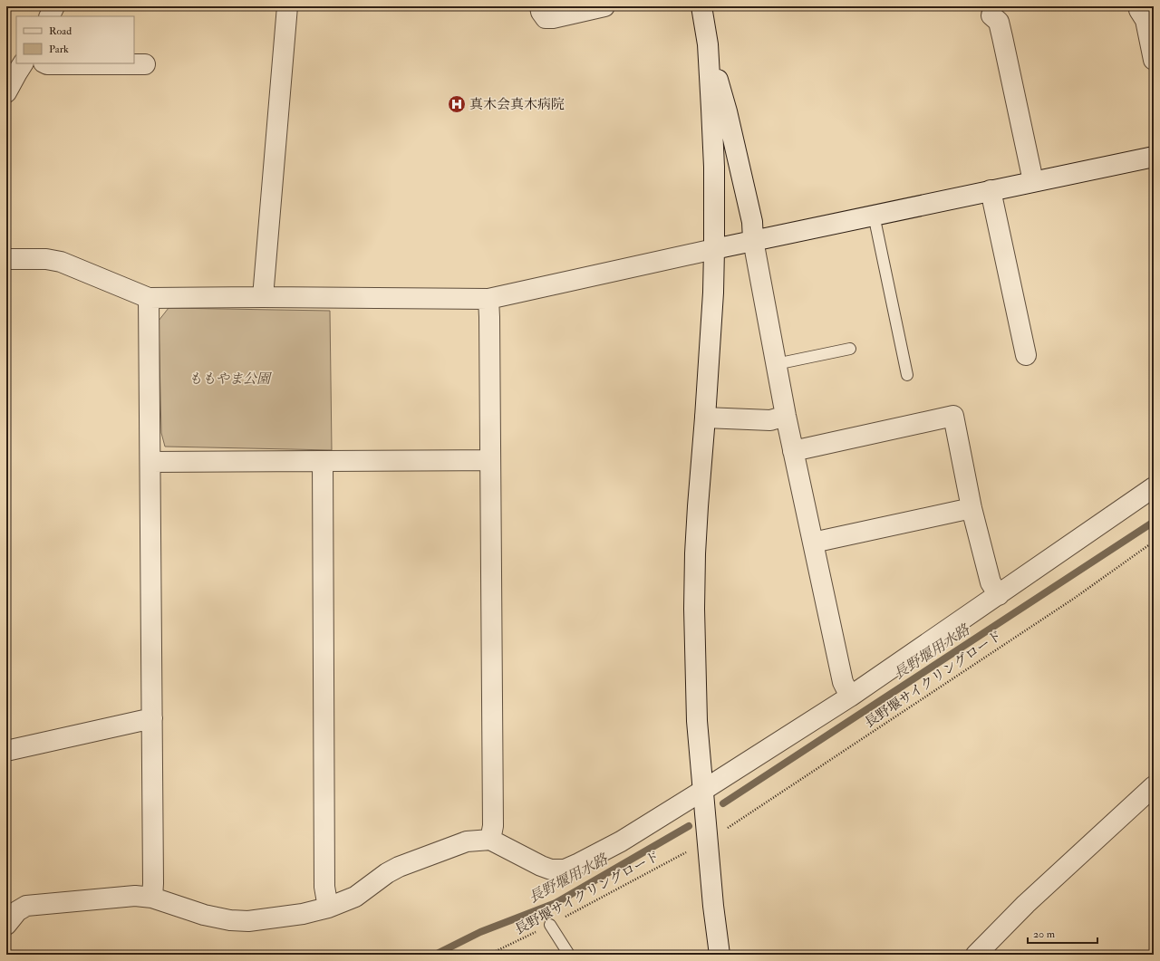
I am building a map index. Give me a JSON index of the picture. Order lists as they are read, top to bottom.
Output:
{
  "streets": {
    "path": ["長野堰サイクリングロード"]
  },
  "water": ["長野堰用水路"],
  "parks": ["ももやま公園"],
  "places": {
    "hospital": ["真木会真木病院"]
  },
  "legend": ["Road", "Park"],
  "scale_bar": "20 m"
}
